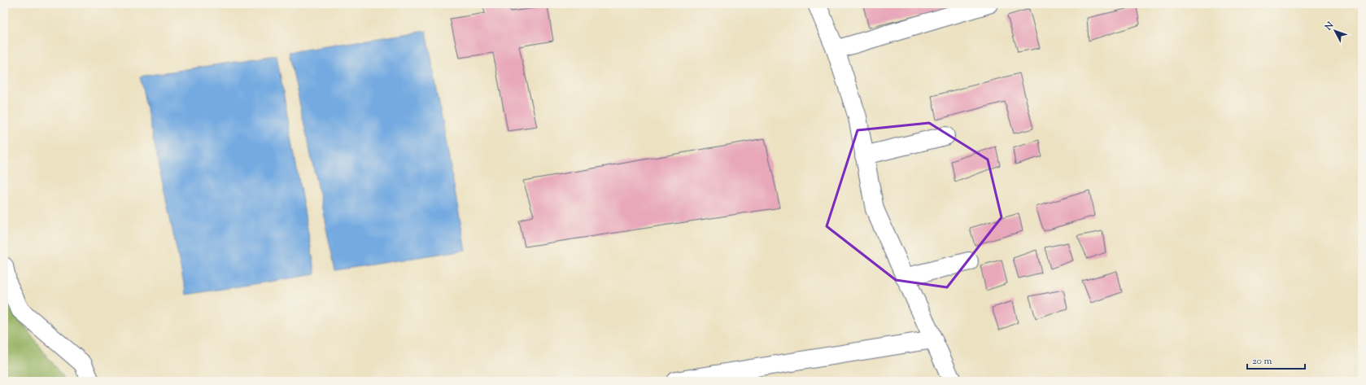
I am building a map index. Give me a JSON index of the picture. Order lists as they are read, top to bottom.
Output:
{
  "scale_bar": "20 m",
  "north": "top left"
}
